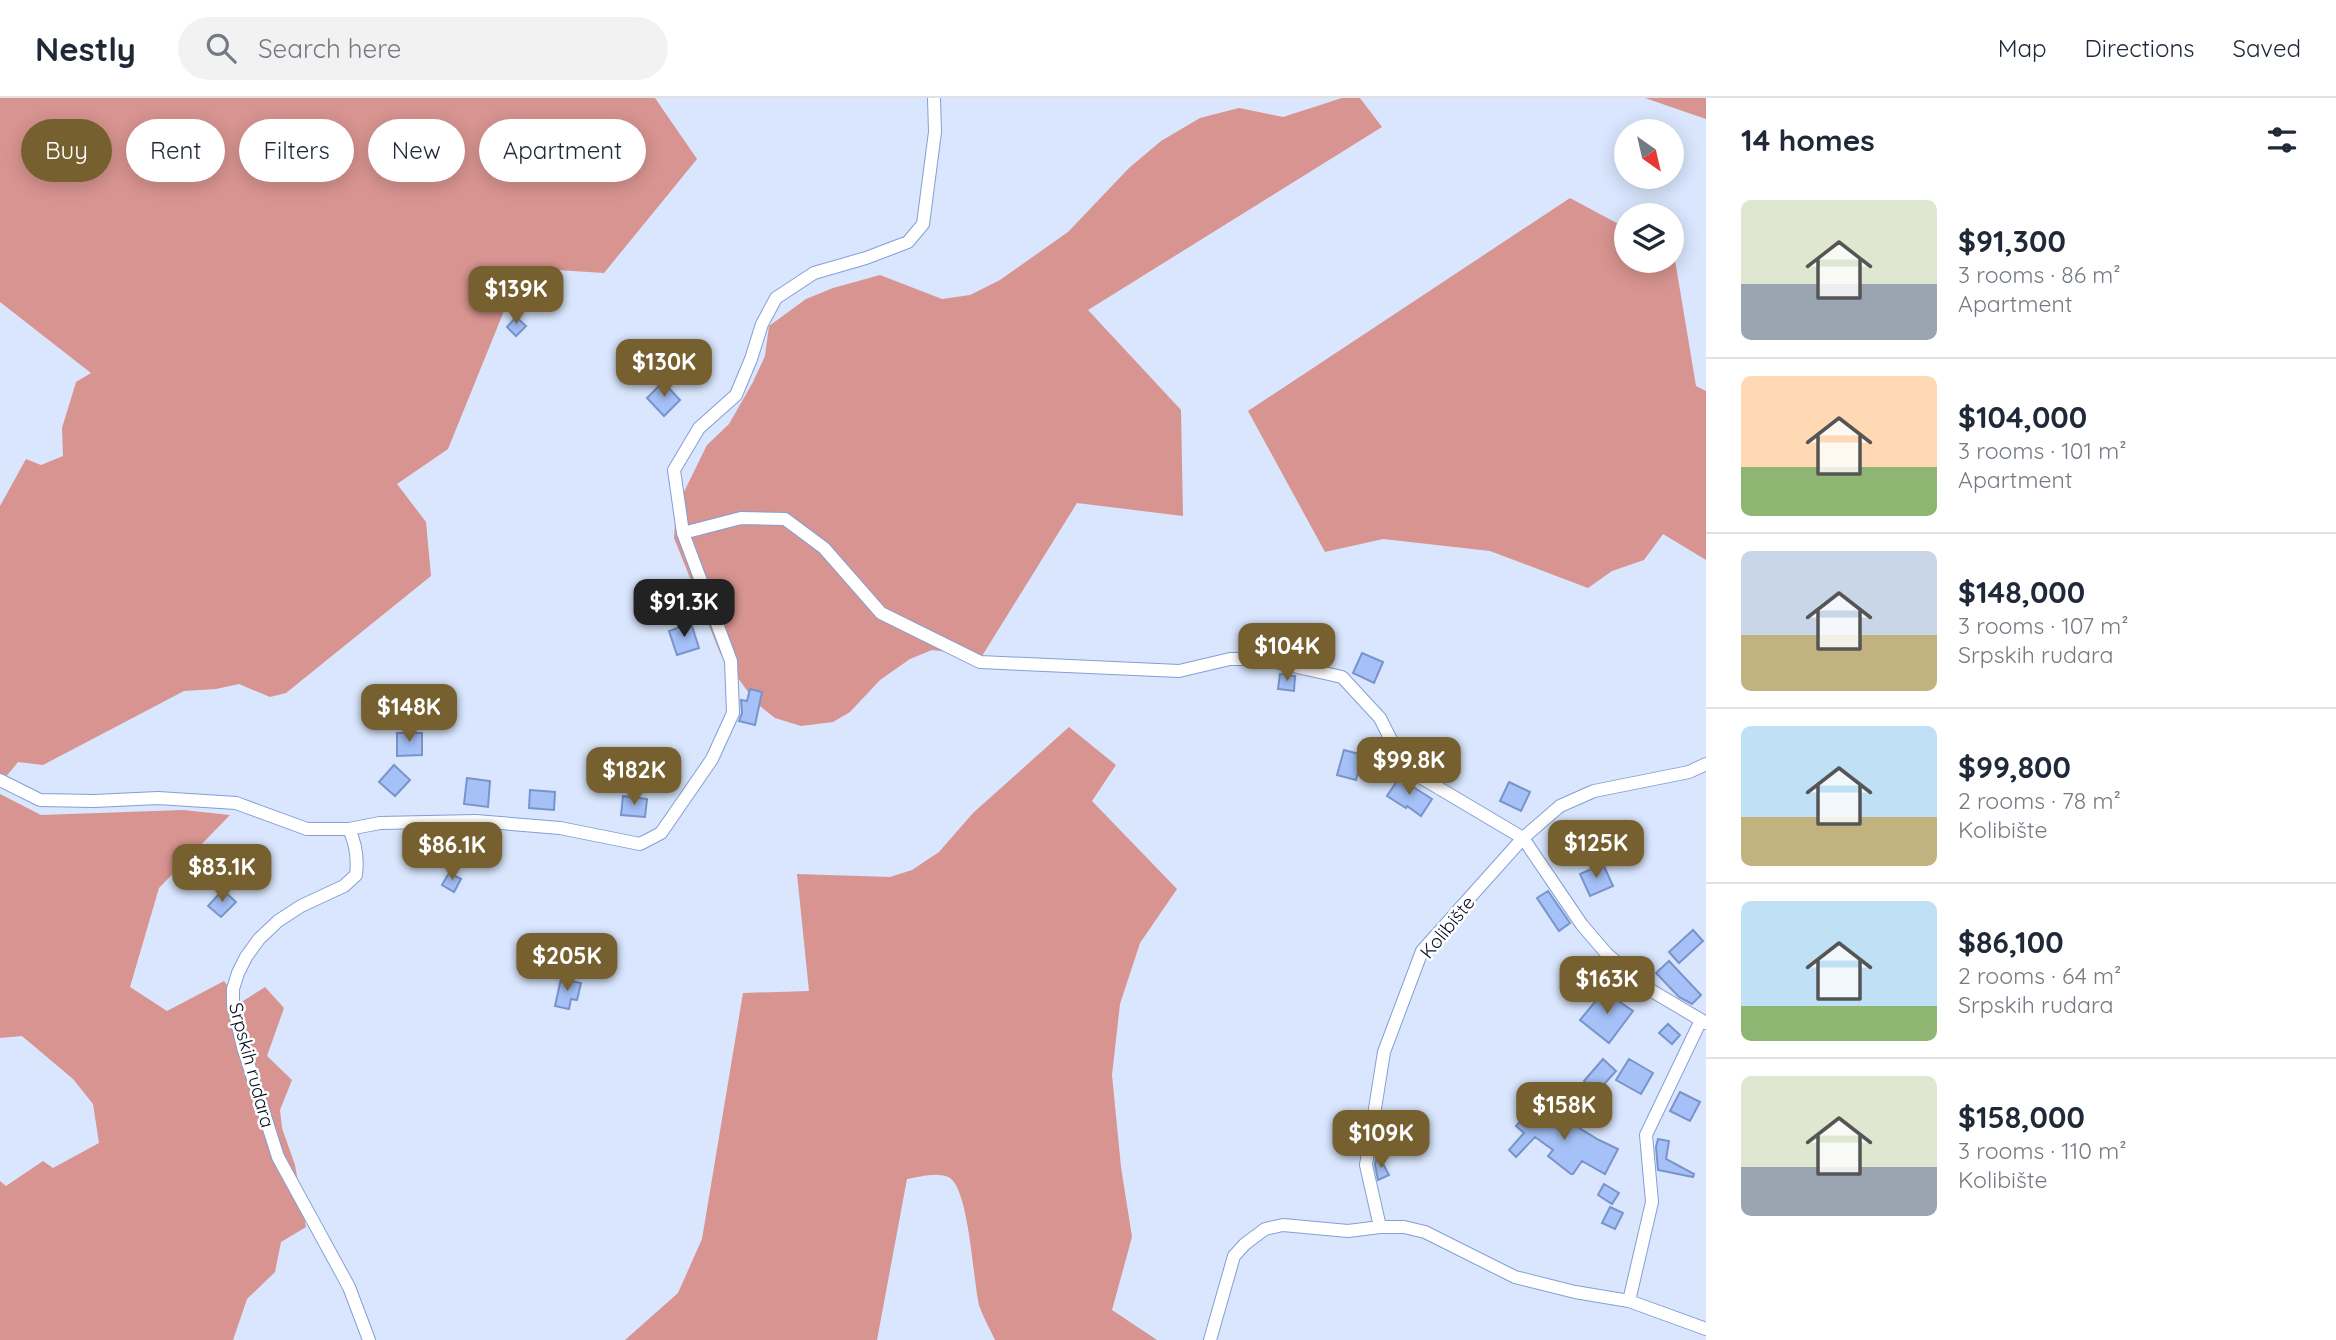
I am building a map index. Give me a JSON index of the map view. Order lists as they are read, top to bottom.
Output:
{
  "streets": {
    "street": ["Kolibište", "Srpskih rudara"]
  },
  "north": "bottom right",
  "page": {
    "header": "Nestly",
    "search": "Search here",
    "nav": ["Map", "Directions", "Saved"],
    "heading": "14 homes",
    "chip": [
      "Buy",
      "Rent",
      "Filters",
      "New",
      "Apartment"
    ],
    "list": [
      {
        "name": "$91,300",
        "note": "3 rooms · 86 m² · Apartment"
      },
      {
        "name": "$104,000",
        "note": "3 rooms · 101 m² · Apartment"
      },
      {
        "name": "$148,000",
        "note": "3 rooms · 107 m² · Srpskih rudara"
      },
      {
        "name": "$99,800",
        "note": "2 rooms · 78 m² · Kolibište"
      },
      {
        "name": "$86,100",
        "note": "2 rooms · 64 m² · Srpskih rudara"
      },
      {
        "name": "$158,000",
        "note": "3 rooms · 110 m² · Kolibište"
      }
    ],
    "price": [
      "$139K",
      "$130K",
      "$91.3K",
      "$104K",
      "$148K",
      "$99.8K",
      "$182K",
      "$125K",
      "$86.1K",
      "$83.1K",
      "$205K",
      "$163K",
      "$158K",
      "$109K"
    ]
  }
}
